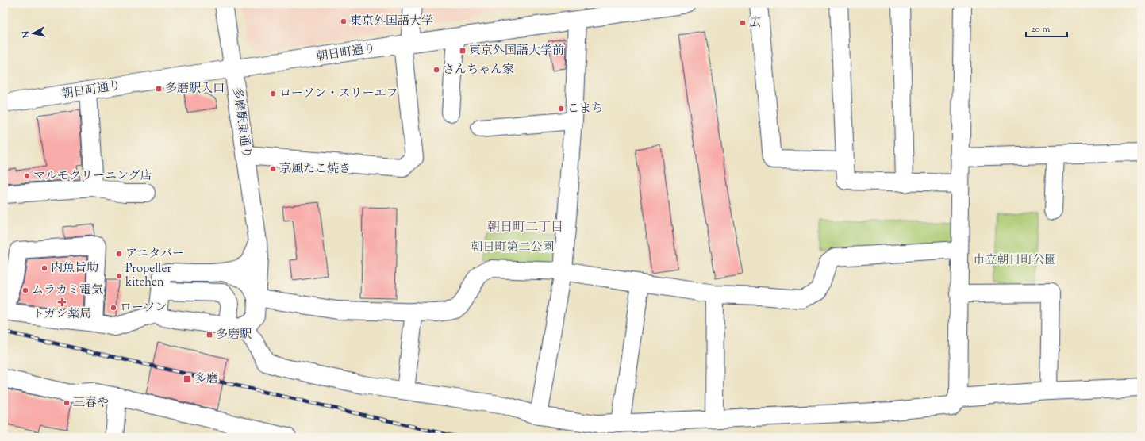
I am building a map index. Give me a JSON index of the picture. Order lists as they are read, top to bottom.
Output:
{
  "streets": {
    "street": ["朝日町通り", "多磨駅東通り"]
  },
  "crossings": [
    ["朝日町通り", "多磨駅東通り"]
  ],
  "districts": ["朝日町二丁目"],
  "parks": ["朝日町第二公園", "市立朝日町公園"],
  "places": {
    "other": [
      "東京外国語大学",
      "広",
      "さんちゃん家",
      "ローソン・スリーエフ",
      "こまち",
      "京風たこ焼き",
      "マルモクリーニング店",
      "アニタバー",
      "内魚旨助",
      "Propeller kitchen",
      "ムラカミ電気",
      "ローソン",
      "三春や"
    ],
    "transit": [
      "東京外国語大学前",
      "多磨駅入口",
      "多磨駅",
      "多磨"
    ],
    "health": ["トガシ薬局"]
  },
  "scale_bar": "20 m",
  "north": "left"
}
